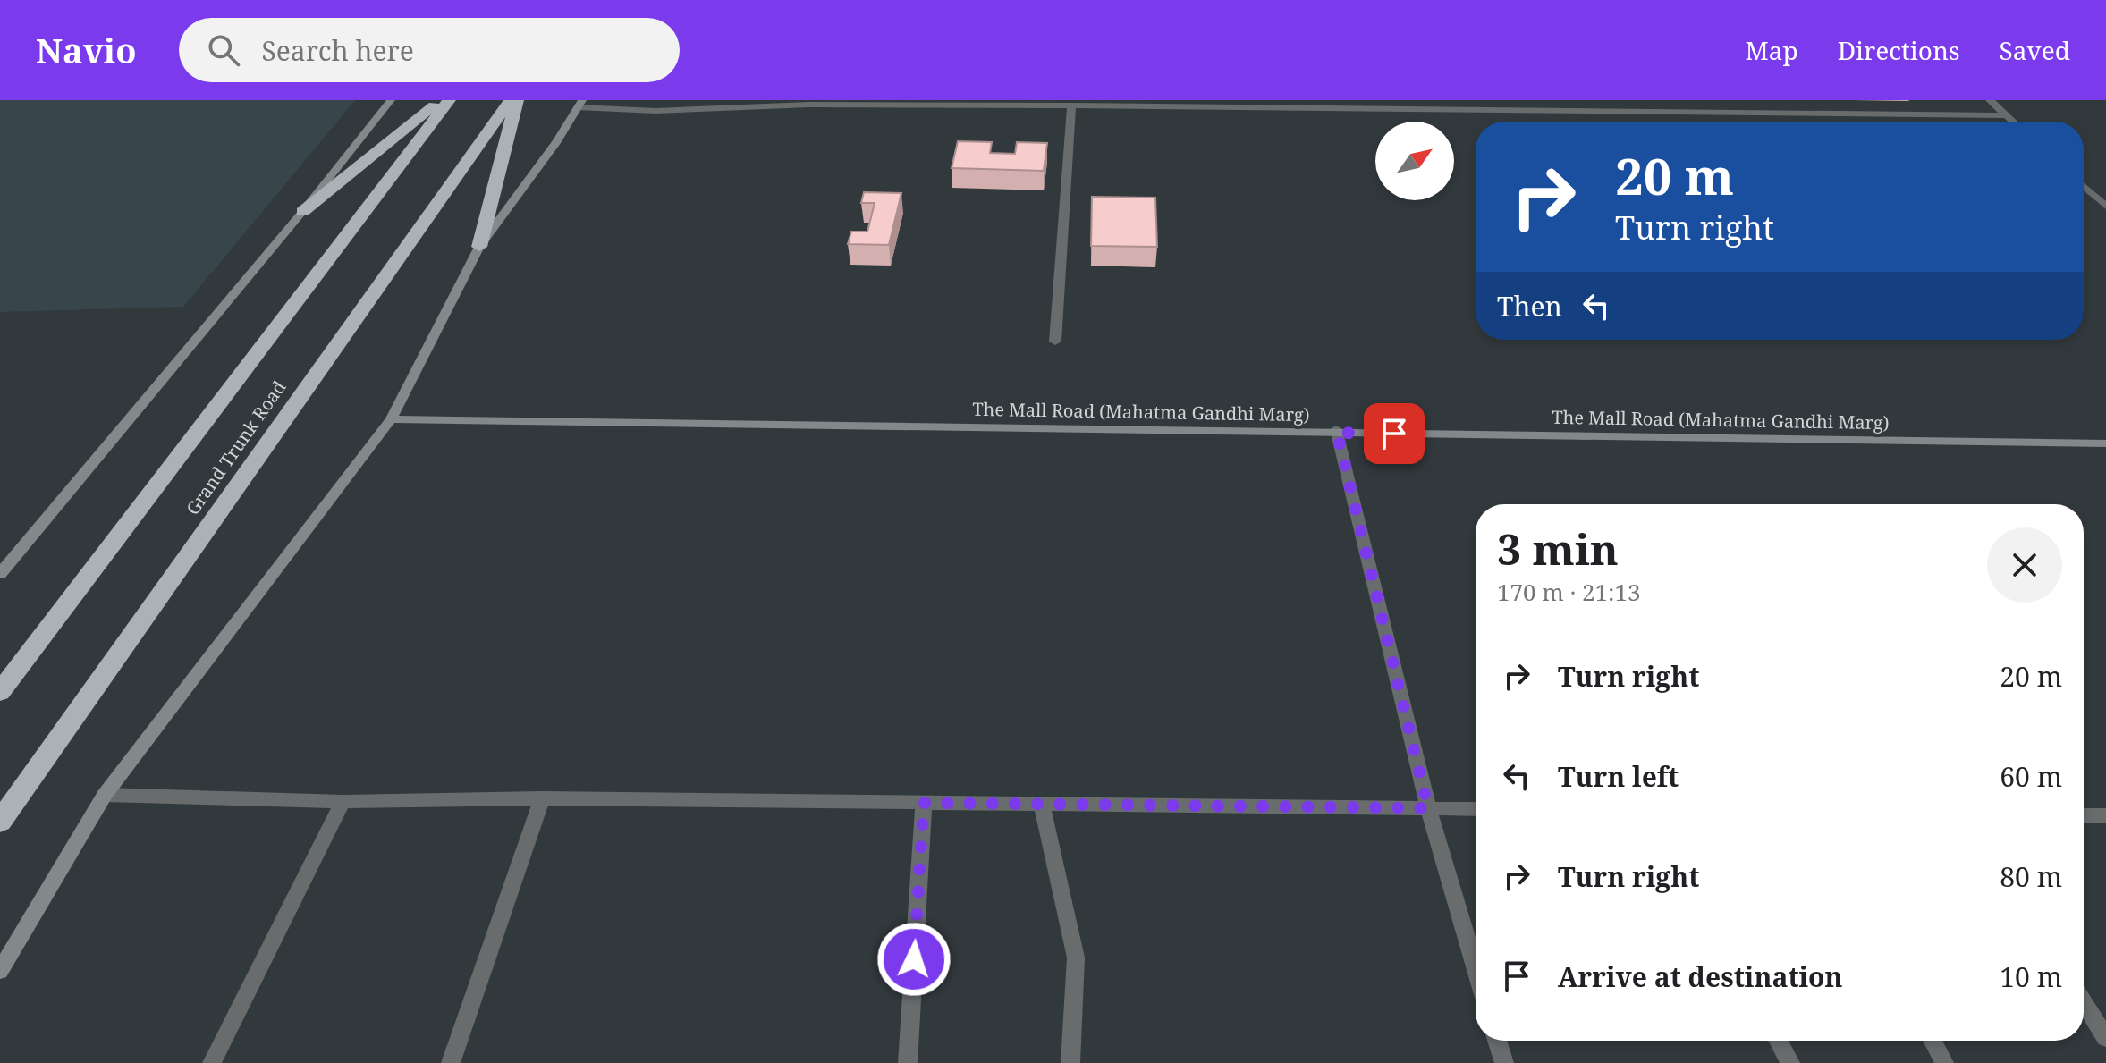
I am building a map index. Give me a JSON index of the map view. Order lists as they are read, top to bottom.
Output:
{
  "streets": {
    "highway": ["Grand Trunk Road"],
    "street": ["The Mall Road (Mahatma Gandhi Marg)"]
  },
  "north": "top right",
  "page": {
    "header": "Navio",
    "search": "Search here",
    "nav": ["Map", "Directions", "Saved"],
    "turn": ["20 m", "Turn right"],
    "then": "Then",
    "heading": ["3 min", "170 m · 21:13"],
    "list": [
      {
        "name": "Turn right",
        "value": "20 m"
      },
      {
        "name": "Turn left",
        "value": "60 m"
      },
      {
        "name": "Turn right",
        "value": "80 m"
      },
      {
        "name": "Arrive at destination",
        "value": "10 m"
      }
    ]
  }
}
